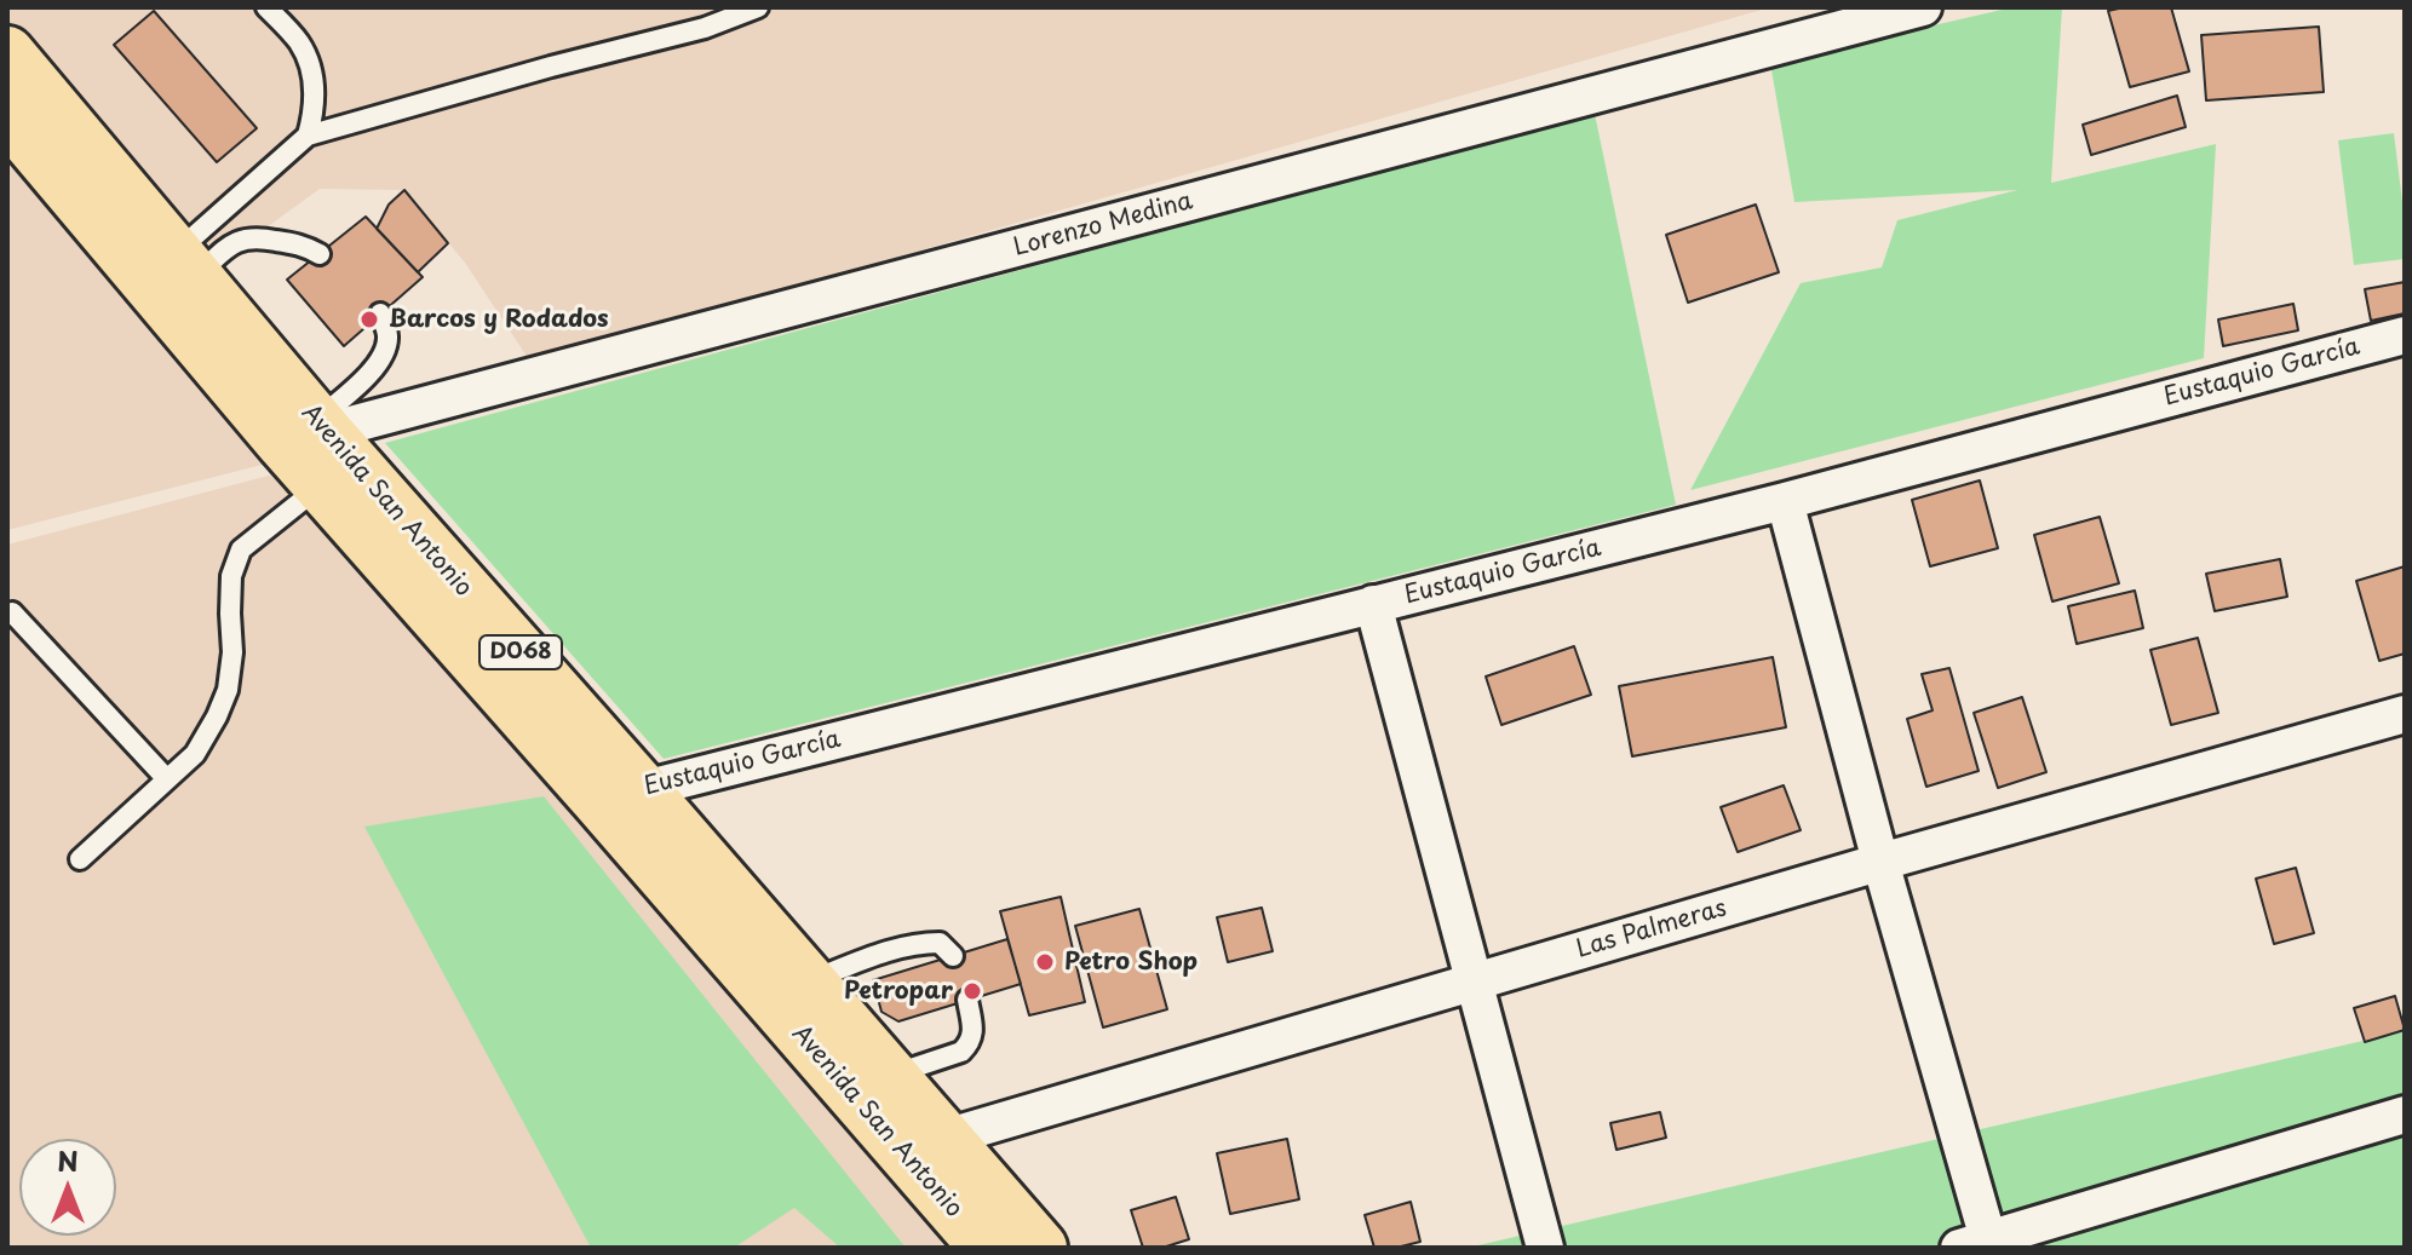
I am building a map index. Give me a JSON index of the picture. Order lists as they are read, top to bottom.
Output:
{
  "streets": {
    "main road": ["Avenida San Antonio", "D068"],
    "street": ["Lorenzo Medina", "Eustaquio García", "Las Palmeras"]
  },
  "crossings": [
    ["Lorenzo Medina", "Avenida San Antonio"],
    ["Eustaquio García", "Avenida San Antonio"],
    ["Avenida San Antonio", "Las Palmeras"]
  ],
  "places": ["Barcos y Rodados", "Petro Shop", "Petropar"],
  "north": "top"
}
